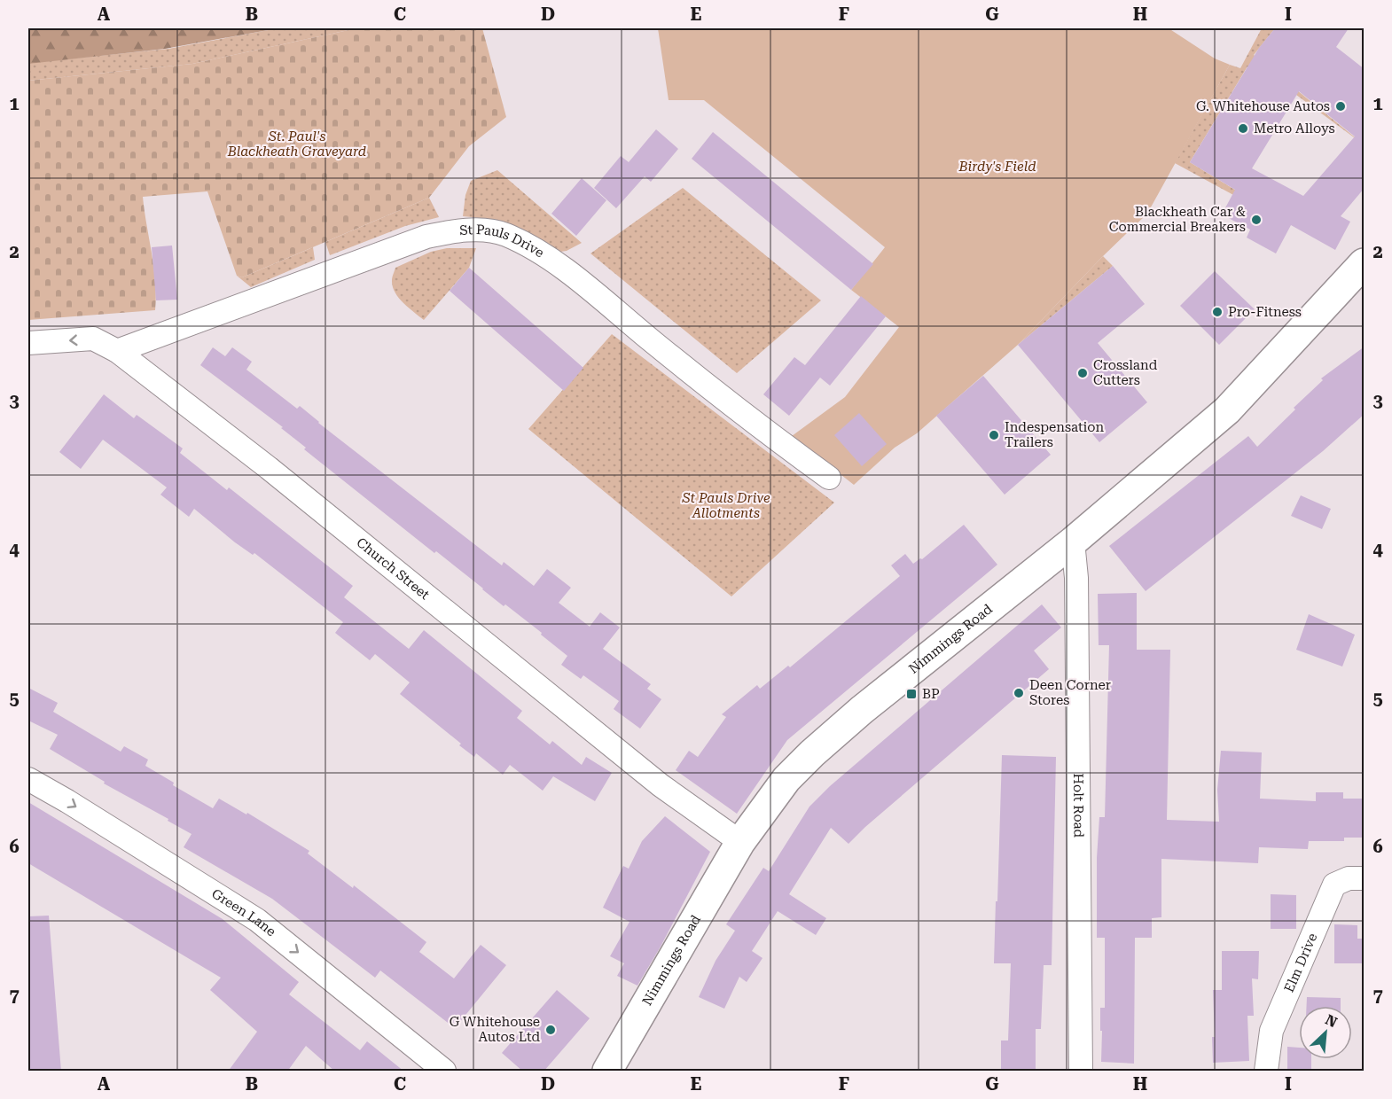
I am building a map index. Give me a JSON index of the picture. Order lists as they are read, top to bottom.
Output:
{
  "streets": {
    "main road": ["Nimmings Road"],
    "street": [
      "St Pauls Drive",
      "Church Street",
      "Holt Road",
      "Green Lane",
      "Elm Drive"
    ]
  },
  "crossings": [
    ["St Pauls Drive", "Church Street"],
    ["Church Street", "Nimmings Road"],
    ["Nimmings Road", "Holt Road"]
  ],
  "one_way": ["Green Lane"],
  "parks": ["St. Paul's Blackheath Graveyard", "Birdy's Field", "St Pauls Drive Allotments"],
  "places": {
    "other": [
      "G. Whitehouse Autos",
      "Metro Alloys",
      "Blackheath Car & Commercial Breakers",
      "Pro-Fitness",
      "Crossland Cutters",
      "Indespensation Trailers",
      "Deen Corner Stores",
      "G Whitehouse Autos Ltd"
    ],
    "transit": ["BP"]
  },
  "north": "top right",
  "grid": {
    "columns": [
      "A",
      "B",
      "C",
      "D",
      "E",
      "F",
      "G",
      "H",
      "I"
    ],
    "rows": [
      "1",
      "2",
      "3",
      "4",
      "5",
      "6",
      "7"
    ]
  }
}
